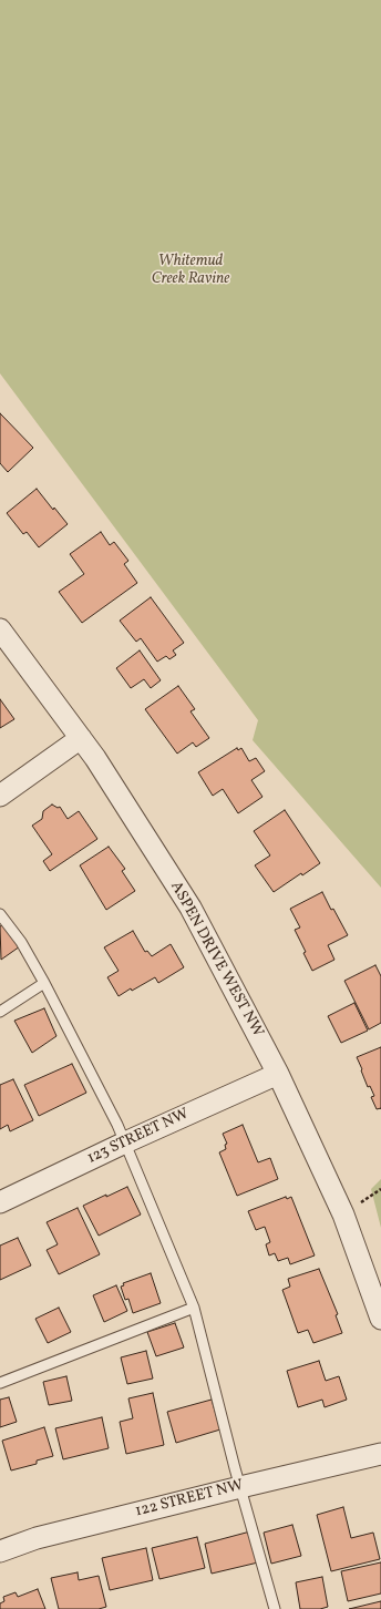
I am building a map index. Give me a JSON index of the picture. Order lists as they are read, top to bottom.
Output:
{
  "streets": {
    "street": ["ASPEN DRIVE WEST NW", "123 STREET NW", "122 STREET NW"]
  },
  "crossings": [
    ["ASPEN DRIVE WEST NW", "123 STREET NW"]
  ],
  "parks": ["Whitemud Creek Ravine"]
}
